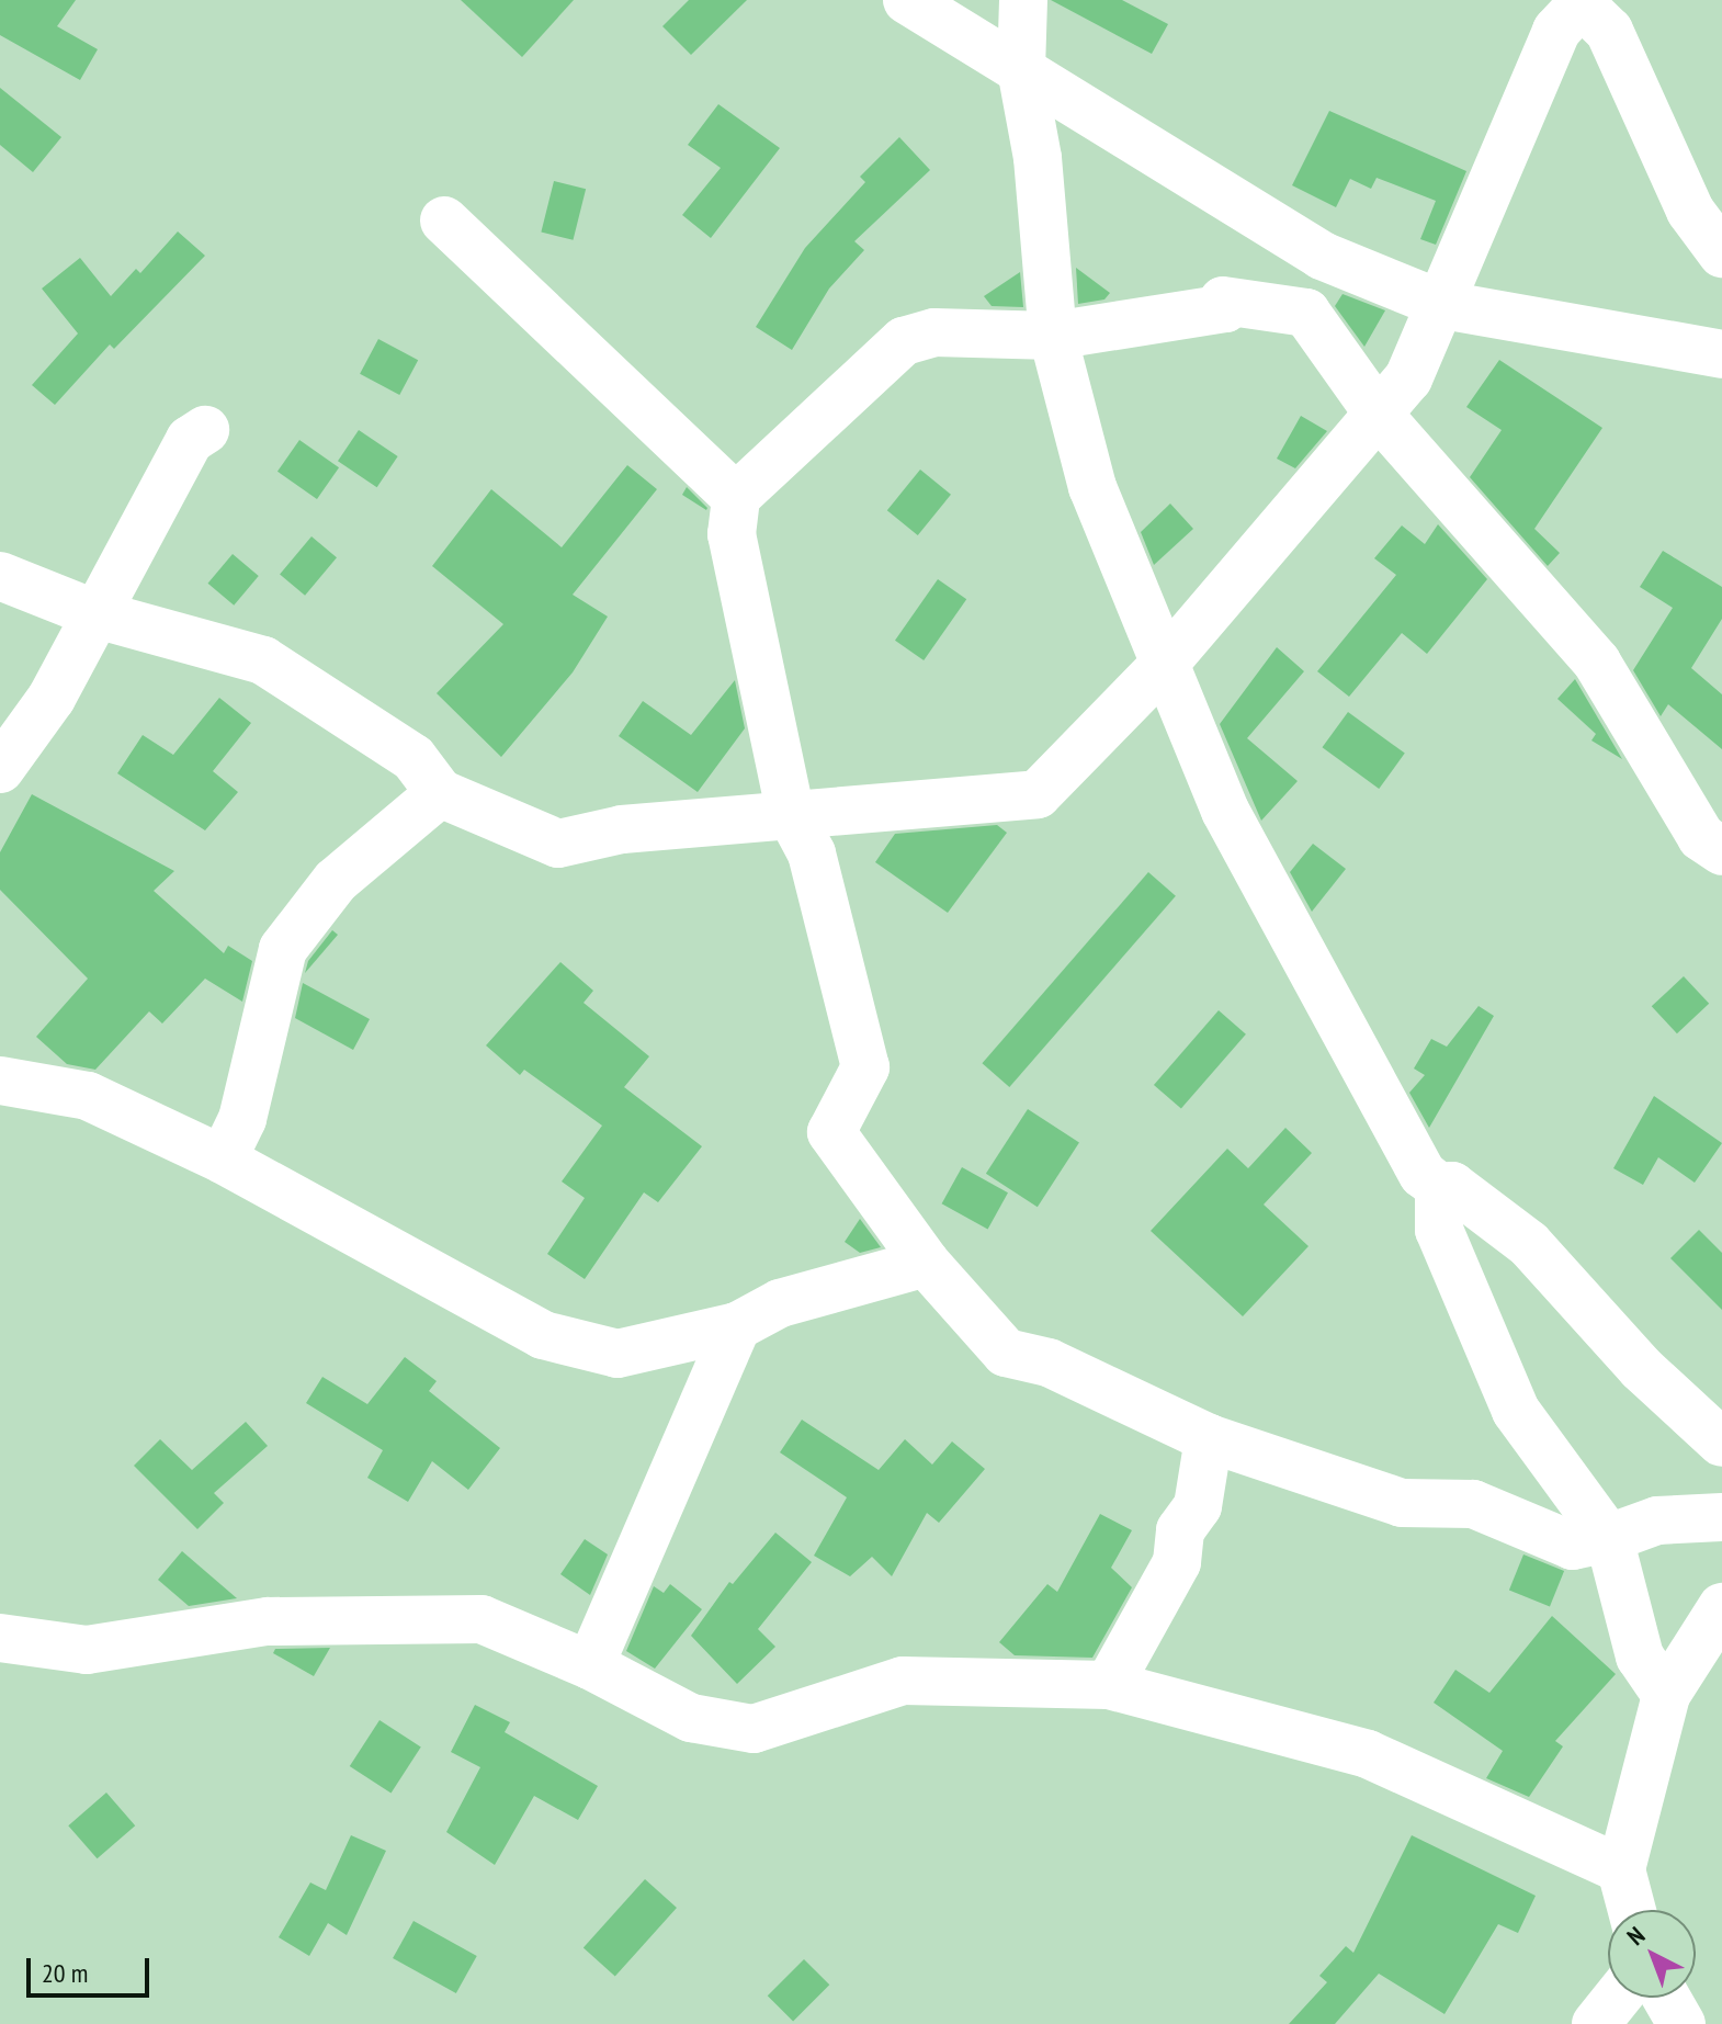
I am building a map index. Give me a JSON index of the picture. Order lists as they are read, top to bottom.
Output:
{
  "scale_bar": "20 m",
  "north": "top left"
}
